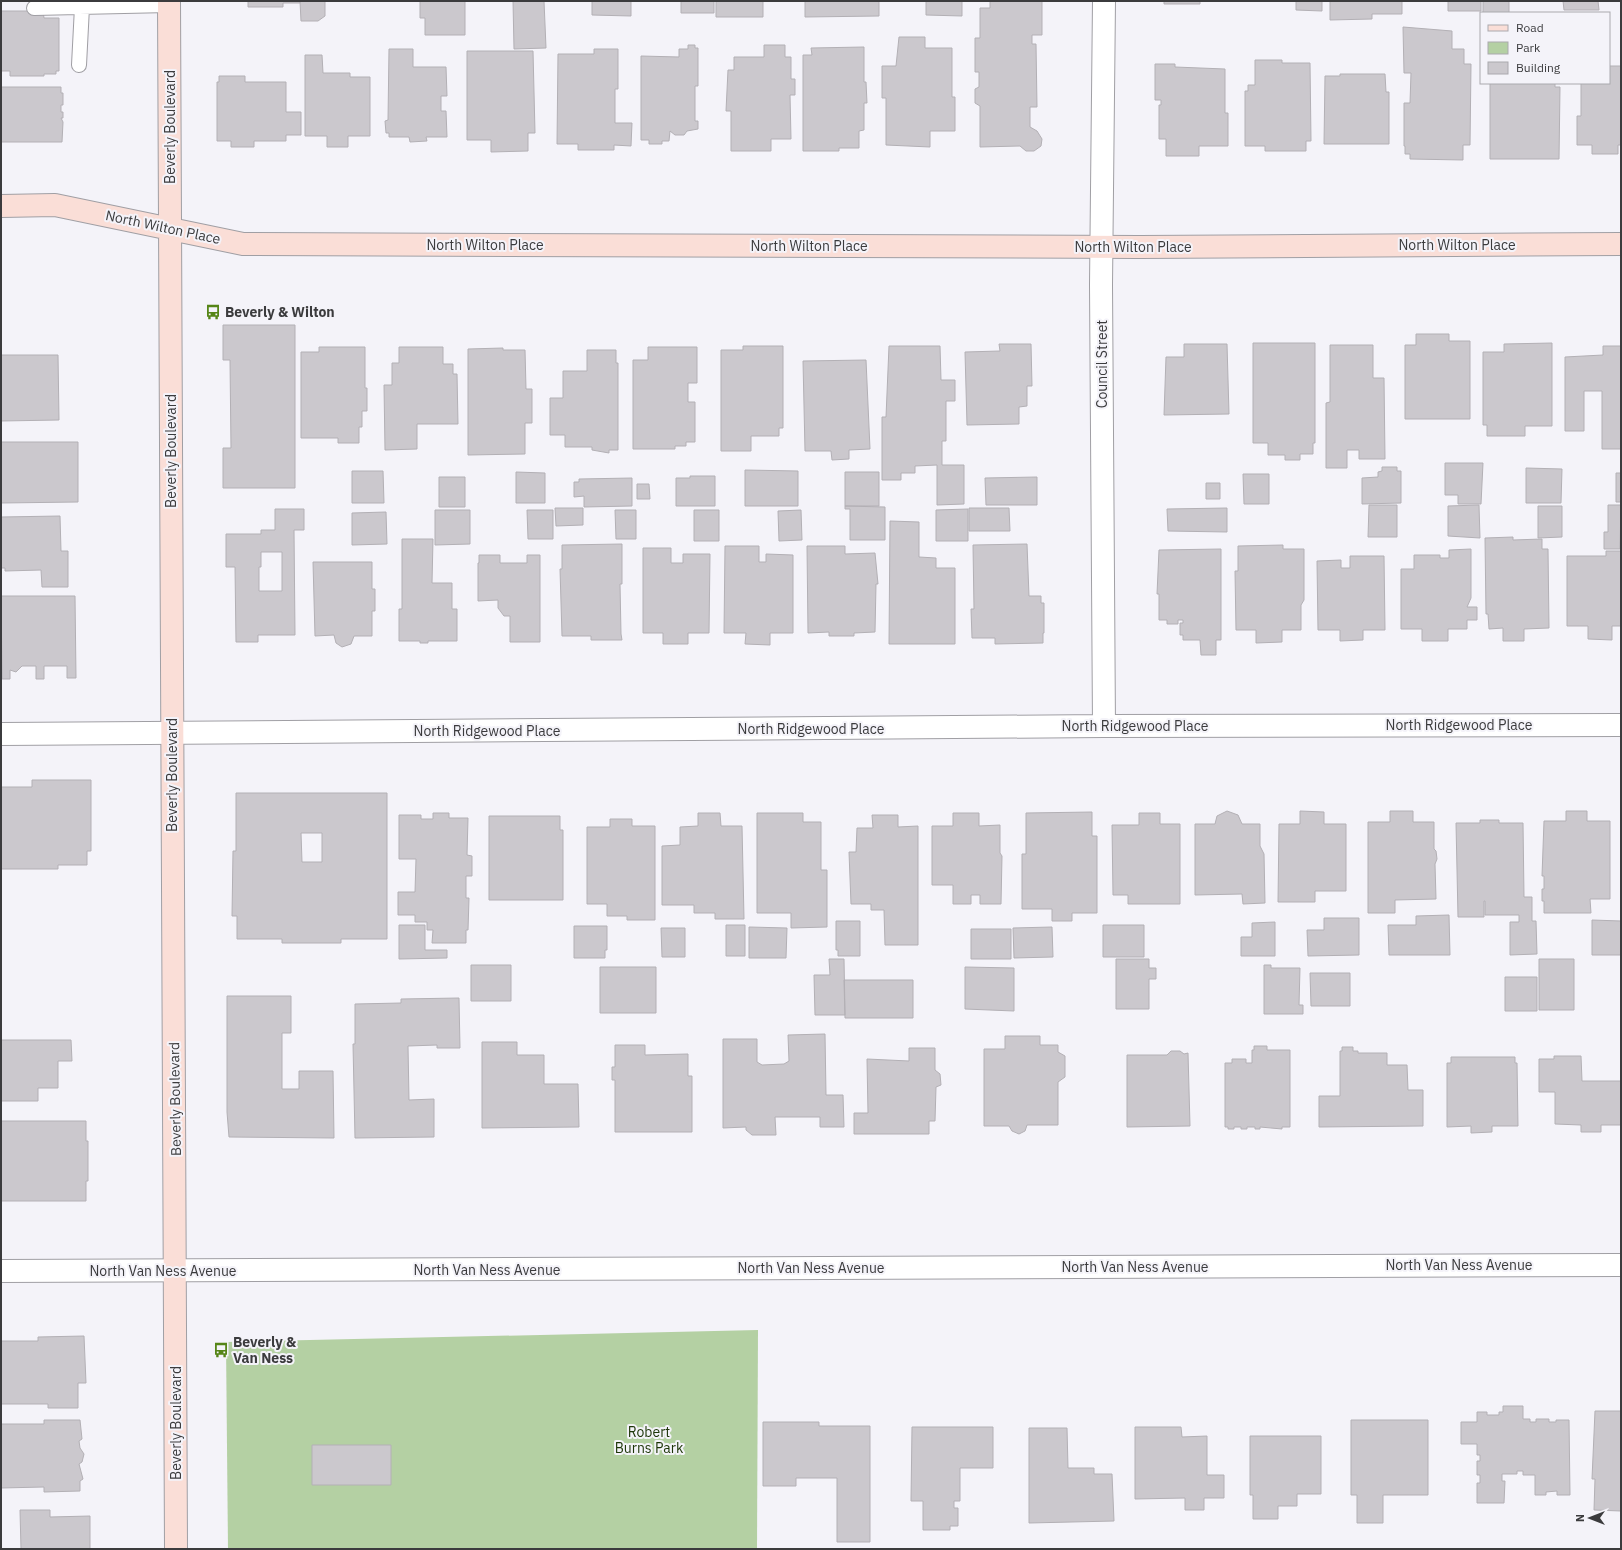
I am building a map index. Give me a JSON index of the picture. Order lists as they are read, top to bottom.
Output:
{
  "streets": {
    "main road": ["Beverly Boulevard", "North Wilton Place"],
    "street": ["Council Street", "North Ridgewood Place", "North Van Ness Avenue"]
  },
  "crossings": [
    ["Beverly Boulevard", "North Wilton Place"],
    ["Beverly Boulevard", "North Ridgewood Place"],
    ["Beverly Boulevard", "North Van Ness Avenue"],
    ["North Wilton Place", "Council Street"],
    ["Council Street", "North Ridgewood Place"]
  ],
  "parks": ["Robert Burns Park"],
  "places": {
    "bus stop": ["Beverly & Wilton", "Beverly & Van Ness"]
  },
  "legend": ["Road", "Park", "Building"],
  "north": "left"
}
